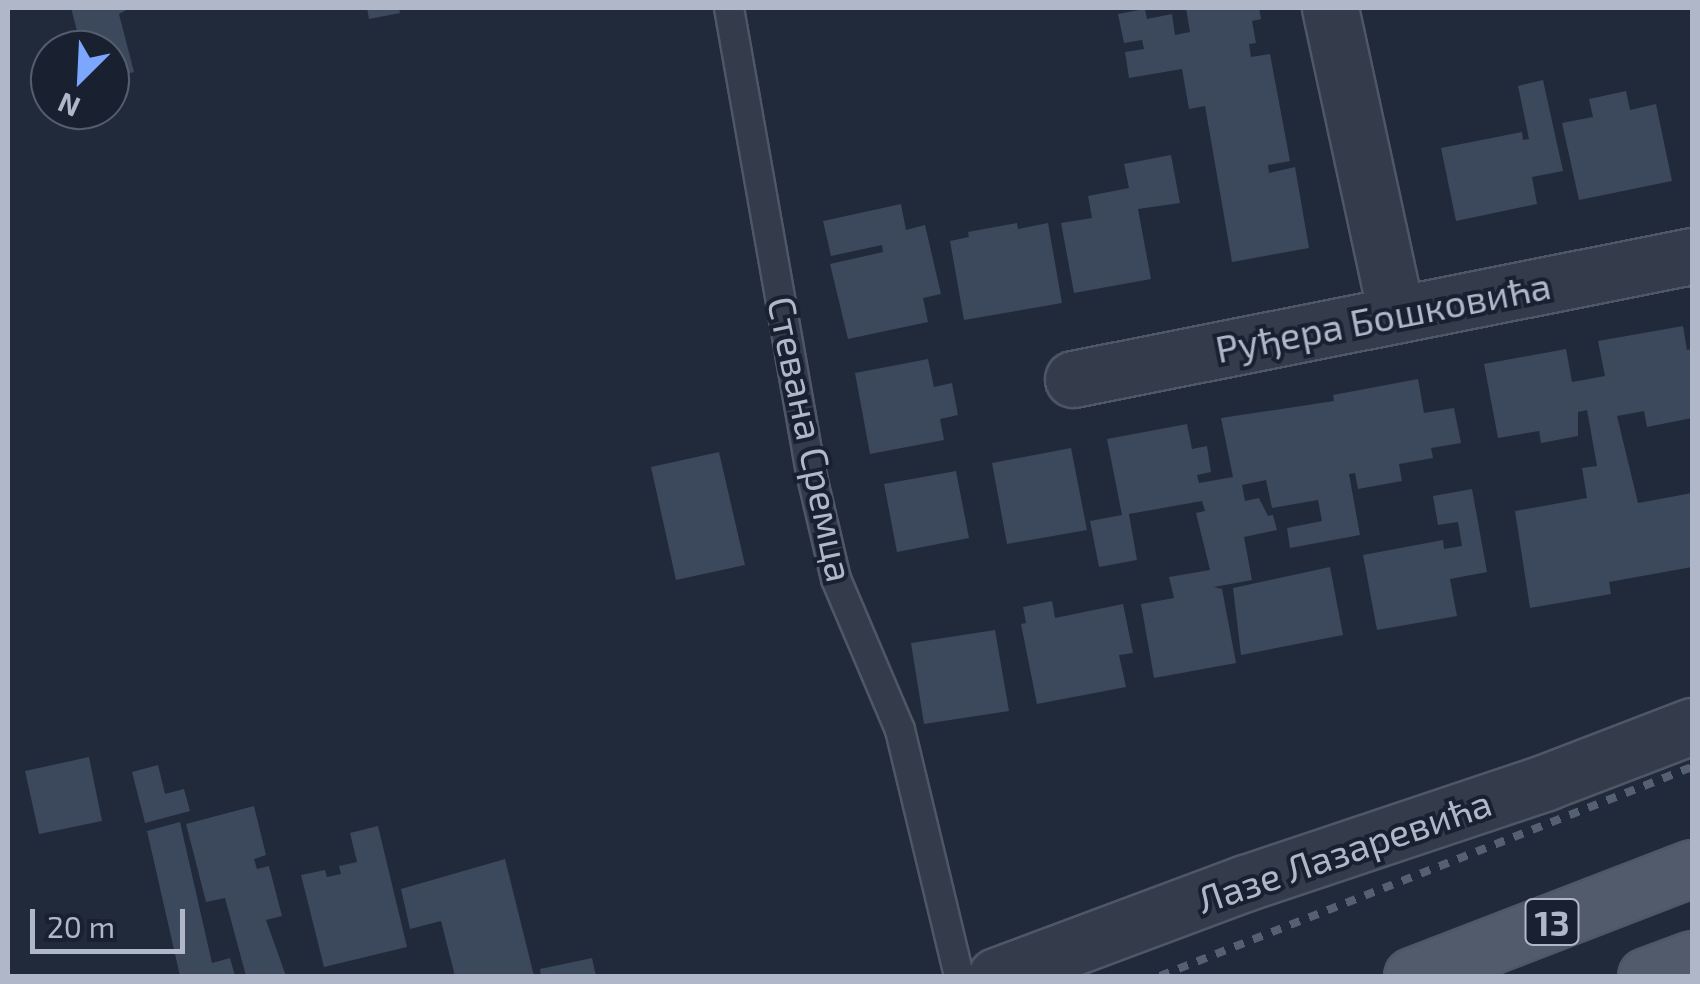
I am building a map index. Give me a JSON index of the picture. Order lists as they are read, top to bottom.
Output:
{
  "streets": {
    "main road": ["13"],
    "street": ["Руђера Бошковића", "Лазе Лазаревића"],
    "lane": ["Стевана Сремца"]
  },
  "scale_bar": "20 m",
  "north": "bottom left"
}
